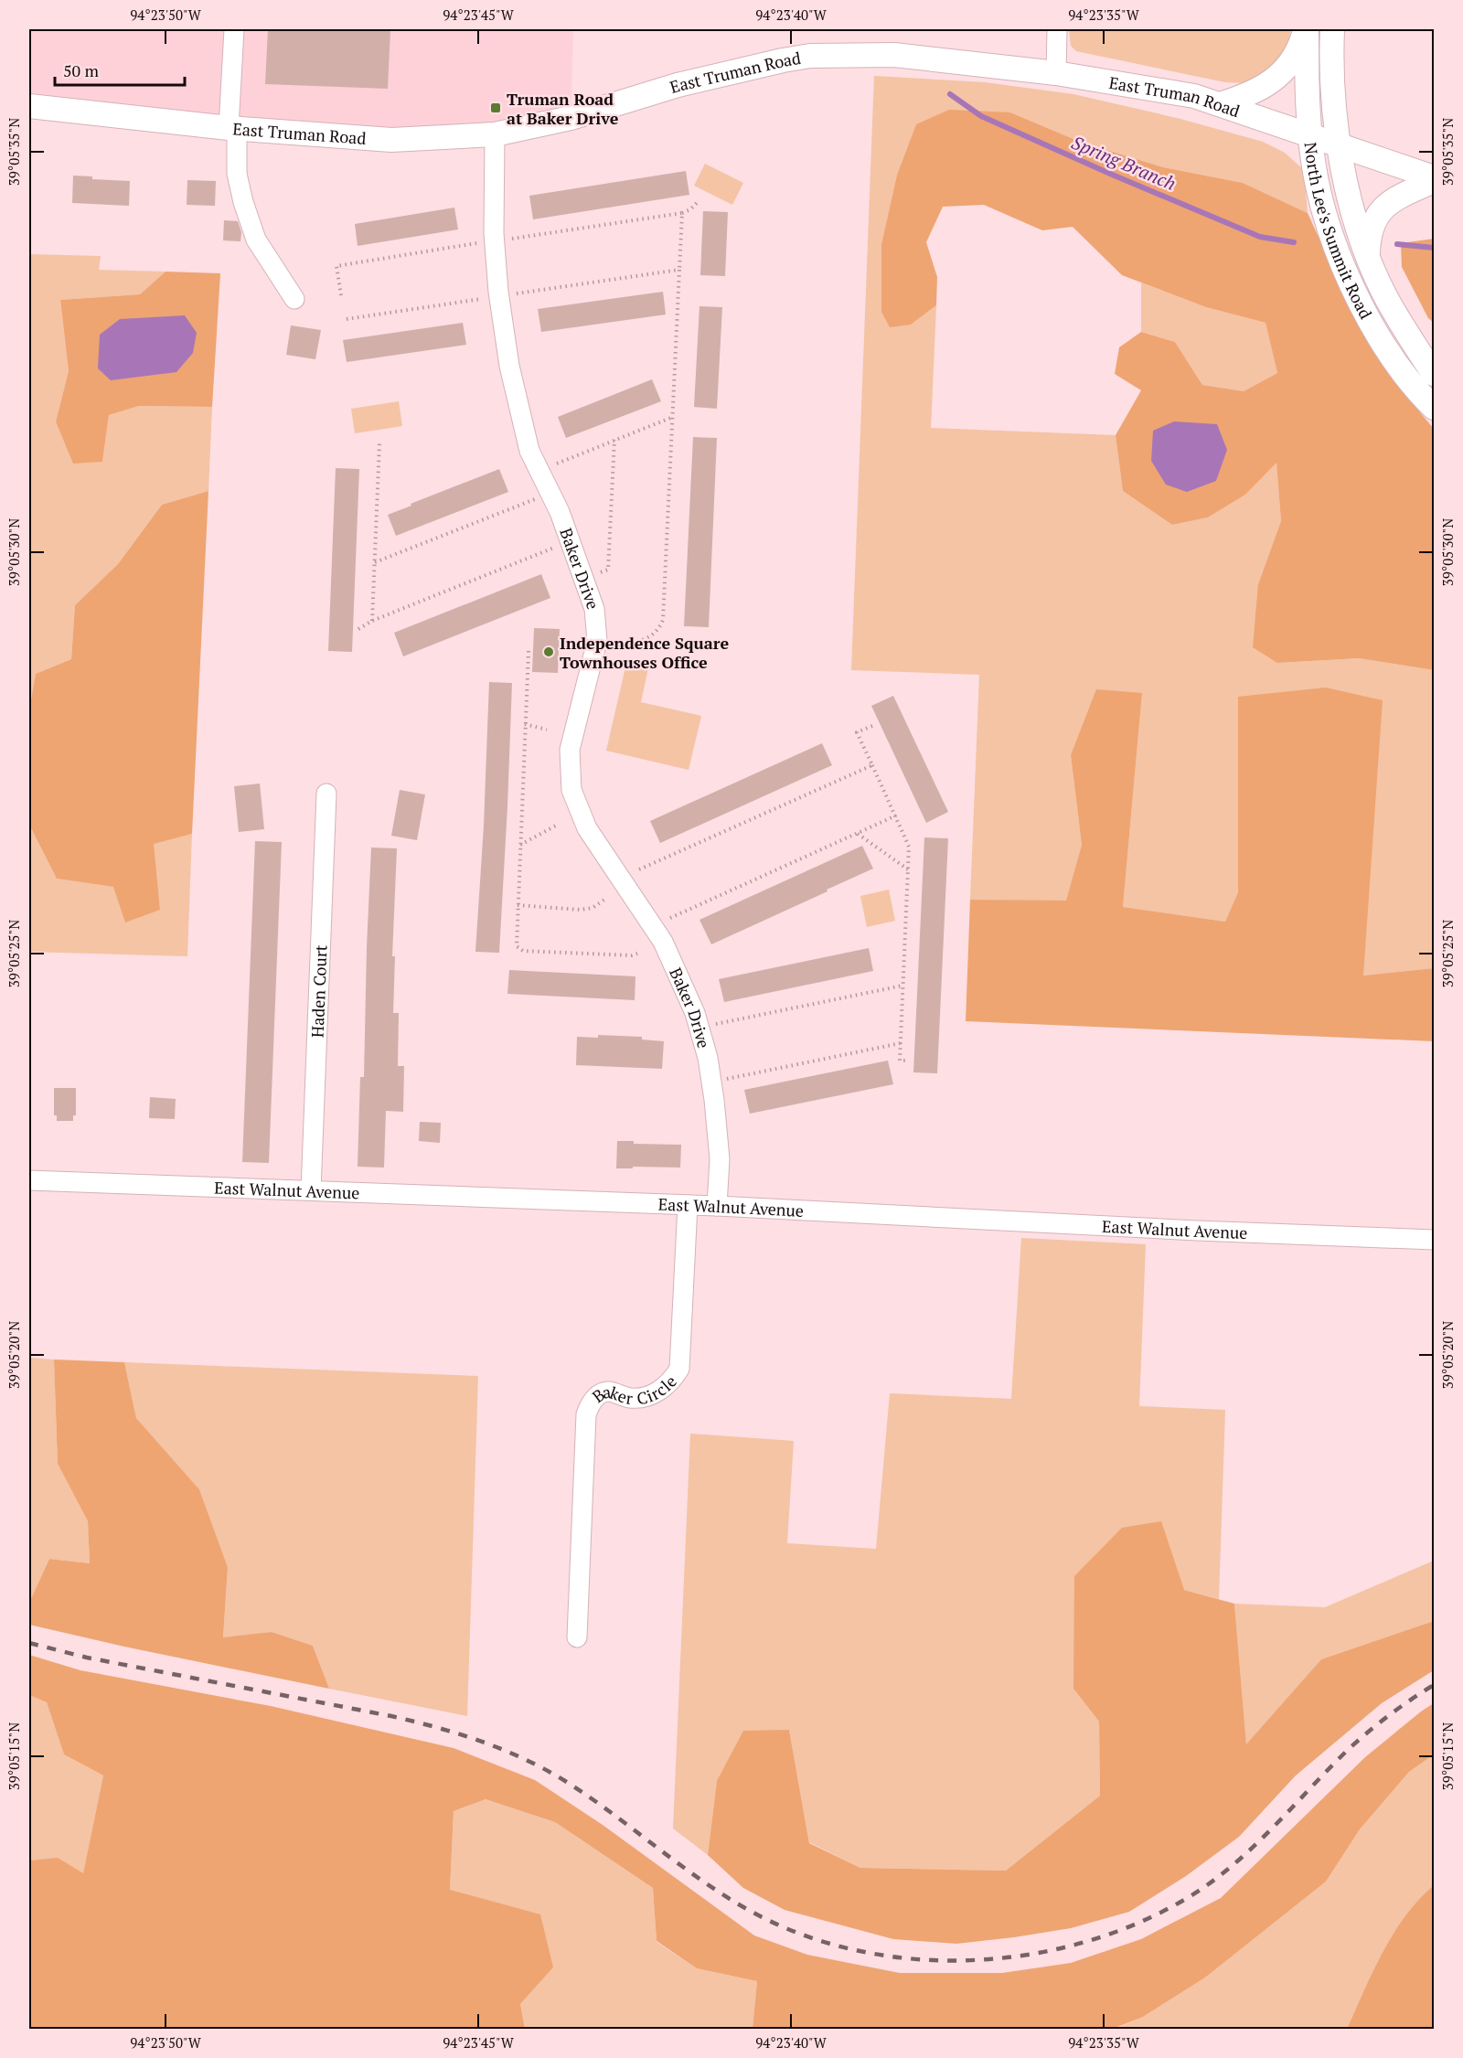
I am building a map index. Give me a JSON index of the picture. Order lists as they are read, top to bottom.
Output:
{
  "streets": {
    "main road": ["East Truman Road", "North Lee's Summit Road"],
    "street": [
      "Baker Drive",
      "Haden Court",
      "East Walnut Avenue",
      "Baker Circle"
    ]
  },
  "crossings": [
    ["East Truman Road", "North Lee's Summit Road"],
    ["East Truman Road", "Baker Drive"],
    ["Baker Drive", "East Walnut Avenue"],
    ["Haden Court", "East Walnut Avenue"],
    ["East Walnut Avenue", "Baker Circle"]
  ],
  "water": ["Spring Branch"],
  "places": {
    "transit": ["Truman Road at Baker Drive"],
    "other": ["Independence Square Townhouses Office"]
  },
  "scale_bar": "50 m",
  "coordinates": [
    "94°23'50\"W",
    "94°23'45\"W",
    "94°23'40\"W",
    "94°23'35\"W",
    "39°05'35\"N",
    "39°05'30\"N",
    "39°05'25\"N",
    "39°05'20\"N",
    "39°05'15\"N"
  ]
}
